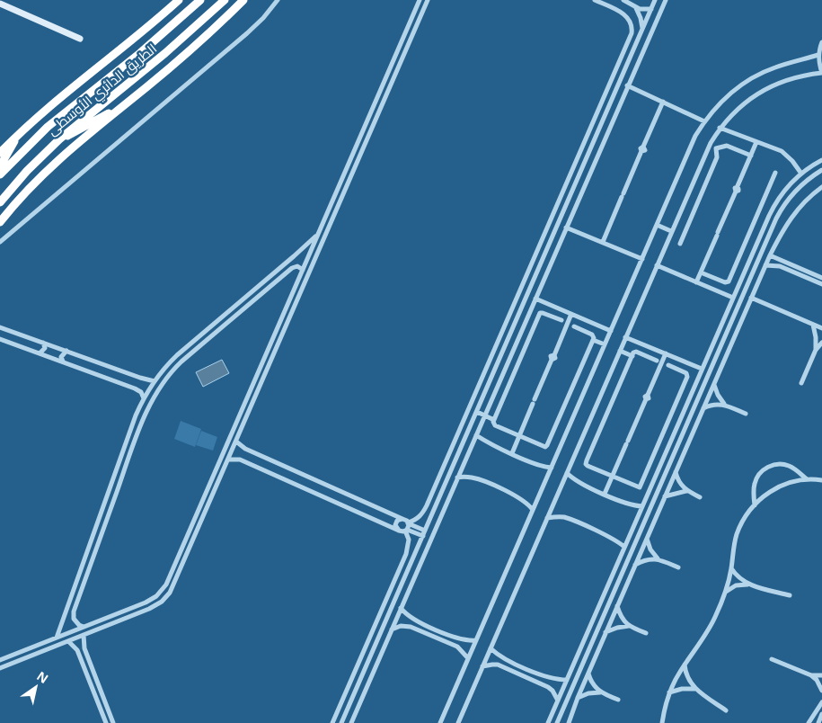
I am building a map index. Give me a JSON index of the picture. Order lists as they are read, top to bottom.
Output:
{
  "streets": {
    "highway": ["الطريق الدائري الأوسطى"]
  },
  "north": "top right"
}
